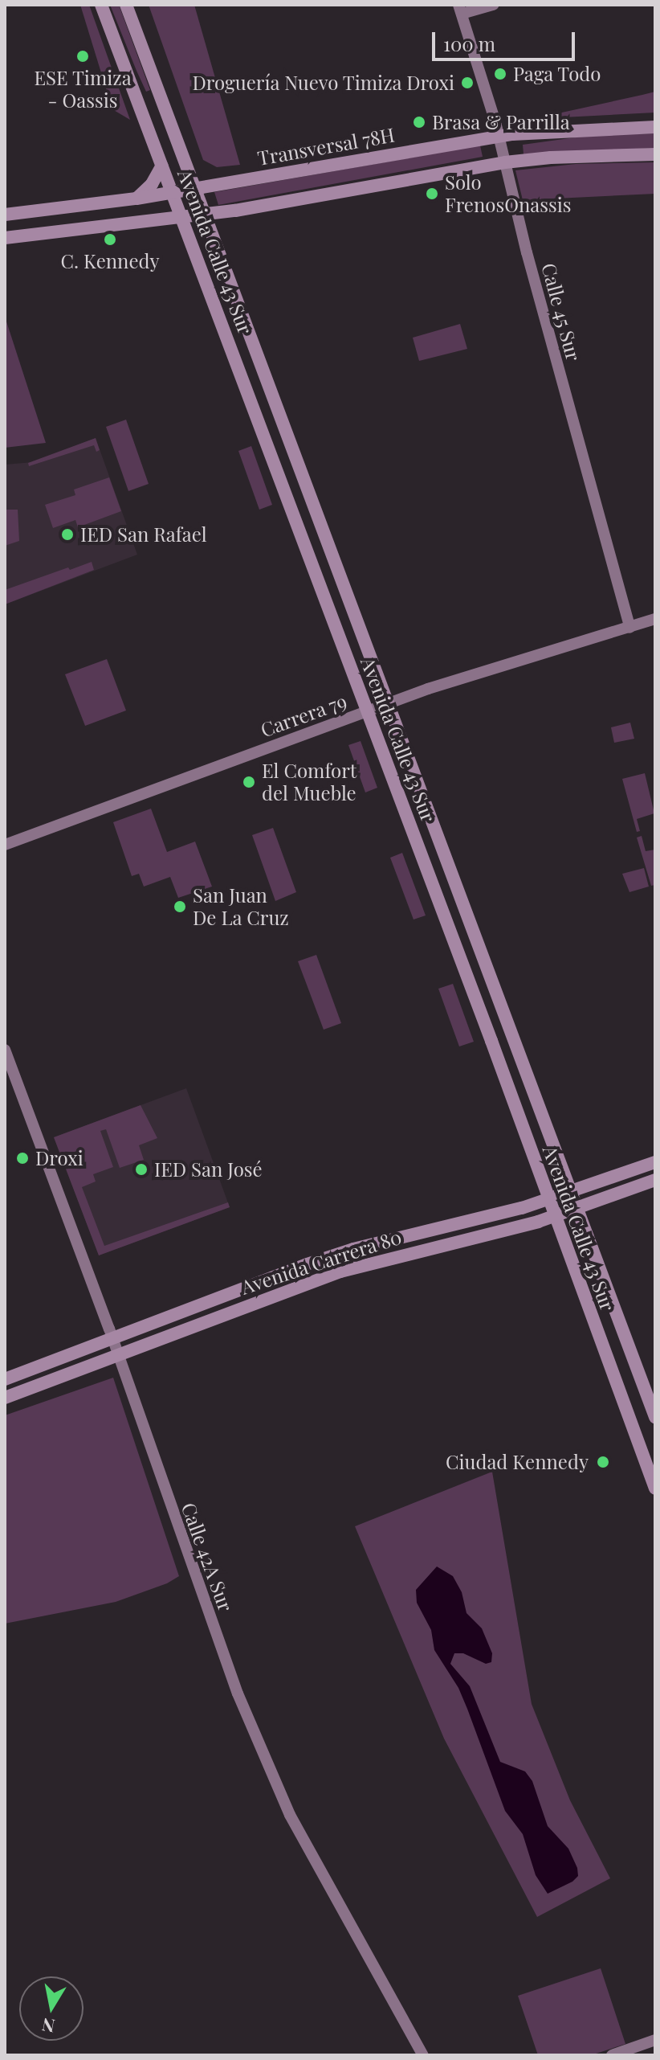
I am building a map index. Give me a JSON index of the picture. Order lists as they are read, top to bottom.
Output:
{
  "streets": {
    "main road": ["Transversal 78H", "Avenida Calle 43 Sur", "Avenida Carrera 80"],
    "street": ["Calle 45 Sur", "Carrera 79", "Calle 42A Sur"]
  },
  "crossings": [
    ["Transversal 78H", "Avenida Calle 43 Sur"],
    ["Transversal 78H", "Calle 45 Sur"],
    ["Avenida Calle 43 Sur", "Carrera 79"],
    ["Avenida Calle 43 Sur", "Avenida Carrera 80"],
    ["Calle 45 Sur", "Carrera 79"],
    ["Avenida Carrera 80", "Calle 42A Sur"]
  ],
  "places": [
    "ESE Timiza - Oassis",
    "Paga Todo",
    "Droguería Nuevo Timiza Droxi",
    "Brasa & Parrilla",
    "Solo FrenosOnassis",
    "C. Kennedy",
    "IED San Rafael",
    "El Comfort del Mueble",
    "San Juan De La Cruz",
    "Droxi",
    "IED San José",
    "Ciudad Kennedy"
  ],
  "scale_bar": "100 m",
  "north": "bottom"
}
